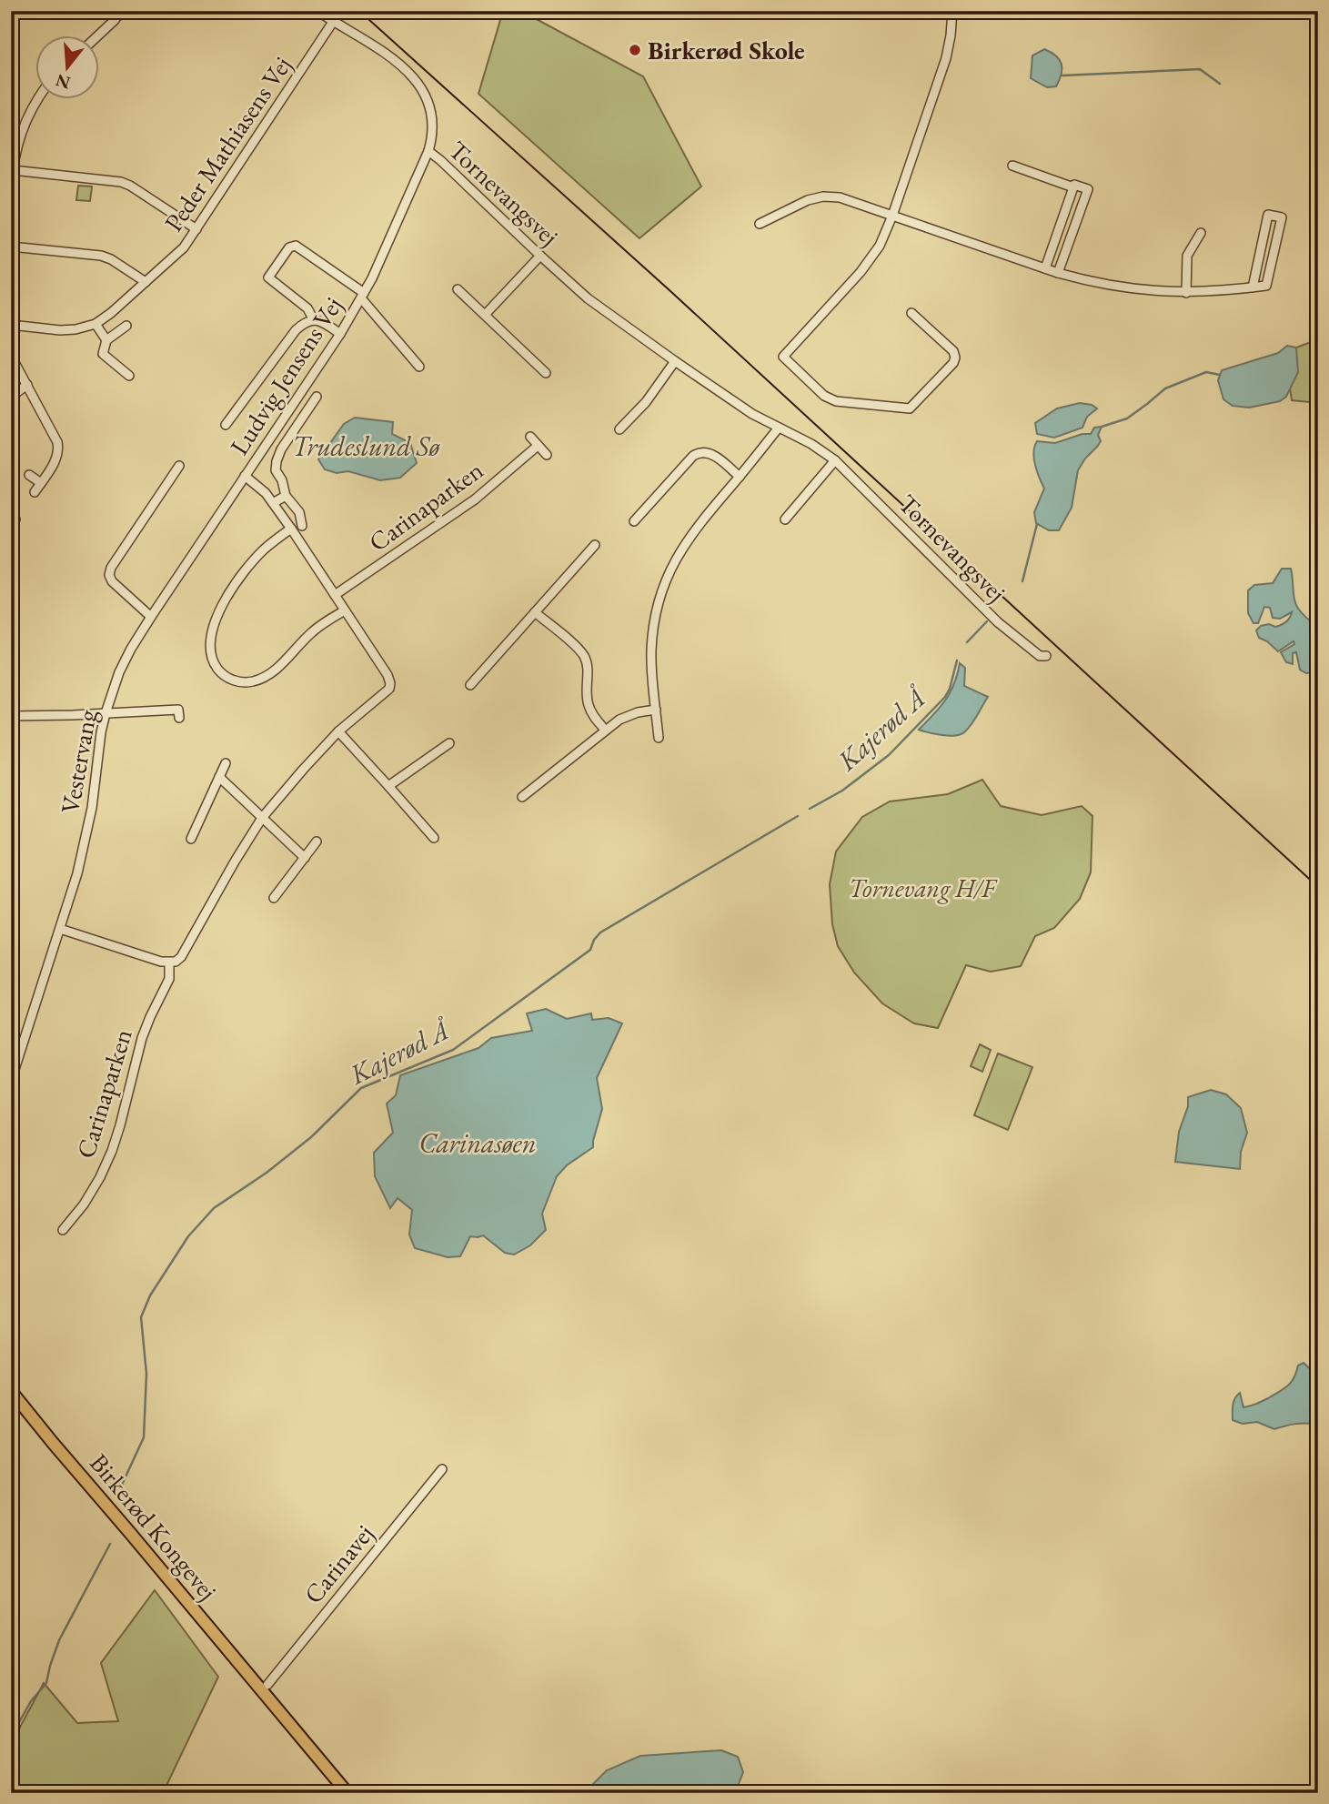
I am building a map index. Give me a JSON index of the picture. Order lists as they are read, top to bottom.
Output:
{
  "streets": {
    "main road": ["Birkerød Kongevej"],
    "street": [
      "Peder Mathiasens Vej",
      "Tornevangsvej",
      "Ludvig Jensens Vej",
      "Carinaparken",
      "Vestervang",
      "Carinavej"
    ]
  },
  "crossings": [
    ["Peder Mathiasens Vej", "Tornevangsvej"],
    ["Tornevangsvej", "Ludvig Jensens Vej"],
    ["Ludvig Jensens Vej", "Vestervang"],
    ["Birkerød Kongevej", "Carinavej"]
  ],
  "water": ["Trudeslund Sø", "Kajerød Å", "Carinasøen"],
  "parks": ["Tornevang H/F"],
  "places": ["Birkerød Skole"],
  "north": "bottom"
}
